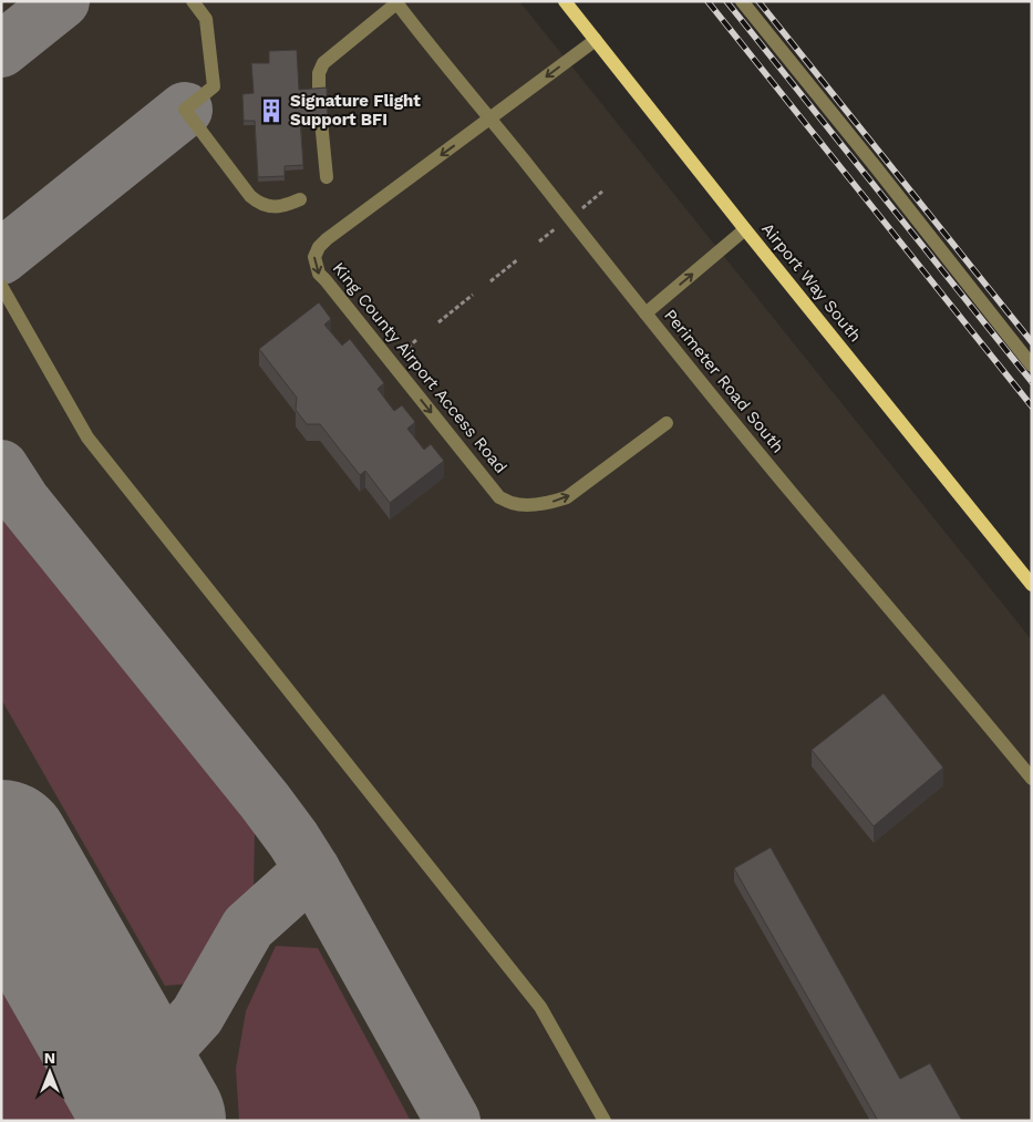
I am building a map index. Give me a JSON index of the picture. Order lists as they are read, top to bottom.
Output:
{
  "streets": {
    "main road": ["Airport Way South"],
    "lane": ["King County Airport Access Road", "Perimeter Road South"]
  },
  "crossings": [
    ["Airport Way South", "King County Airport Access Road"],
    ["King County Airport Access Road", "Perimeter Road South"]
  ],
  "places": {
    "building": ["Signature Flight Support BFI"]
  },
  "north": "top"
}
